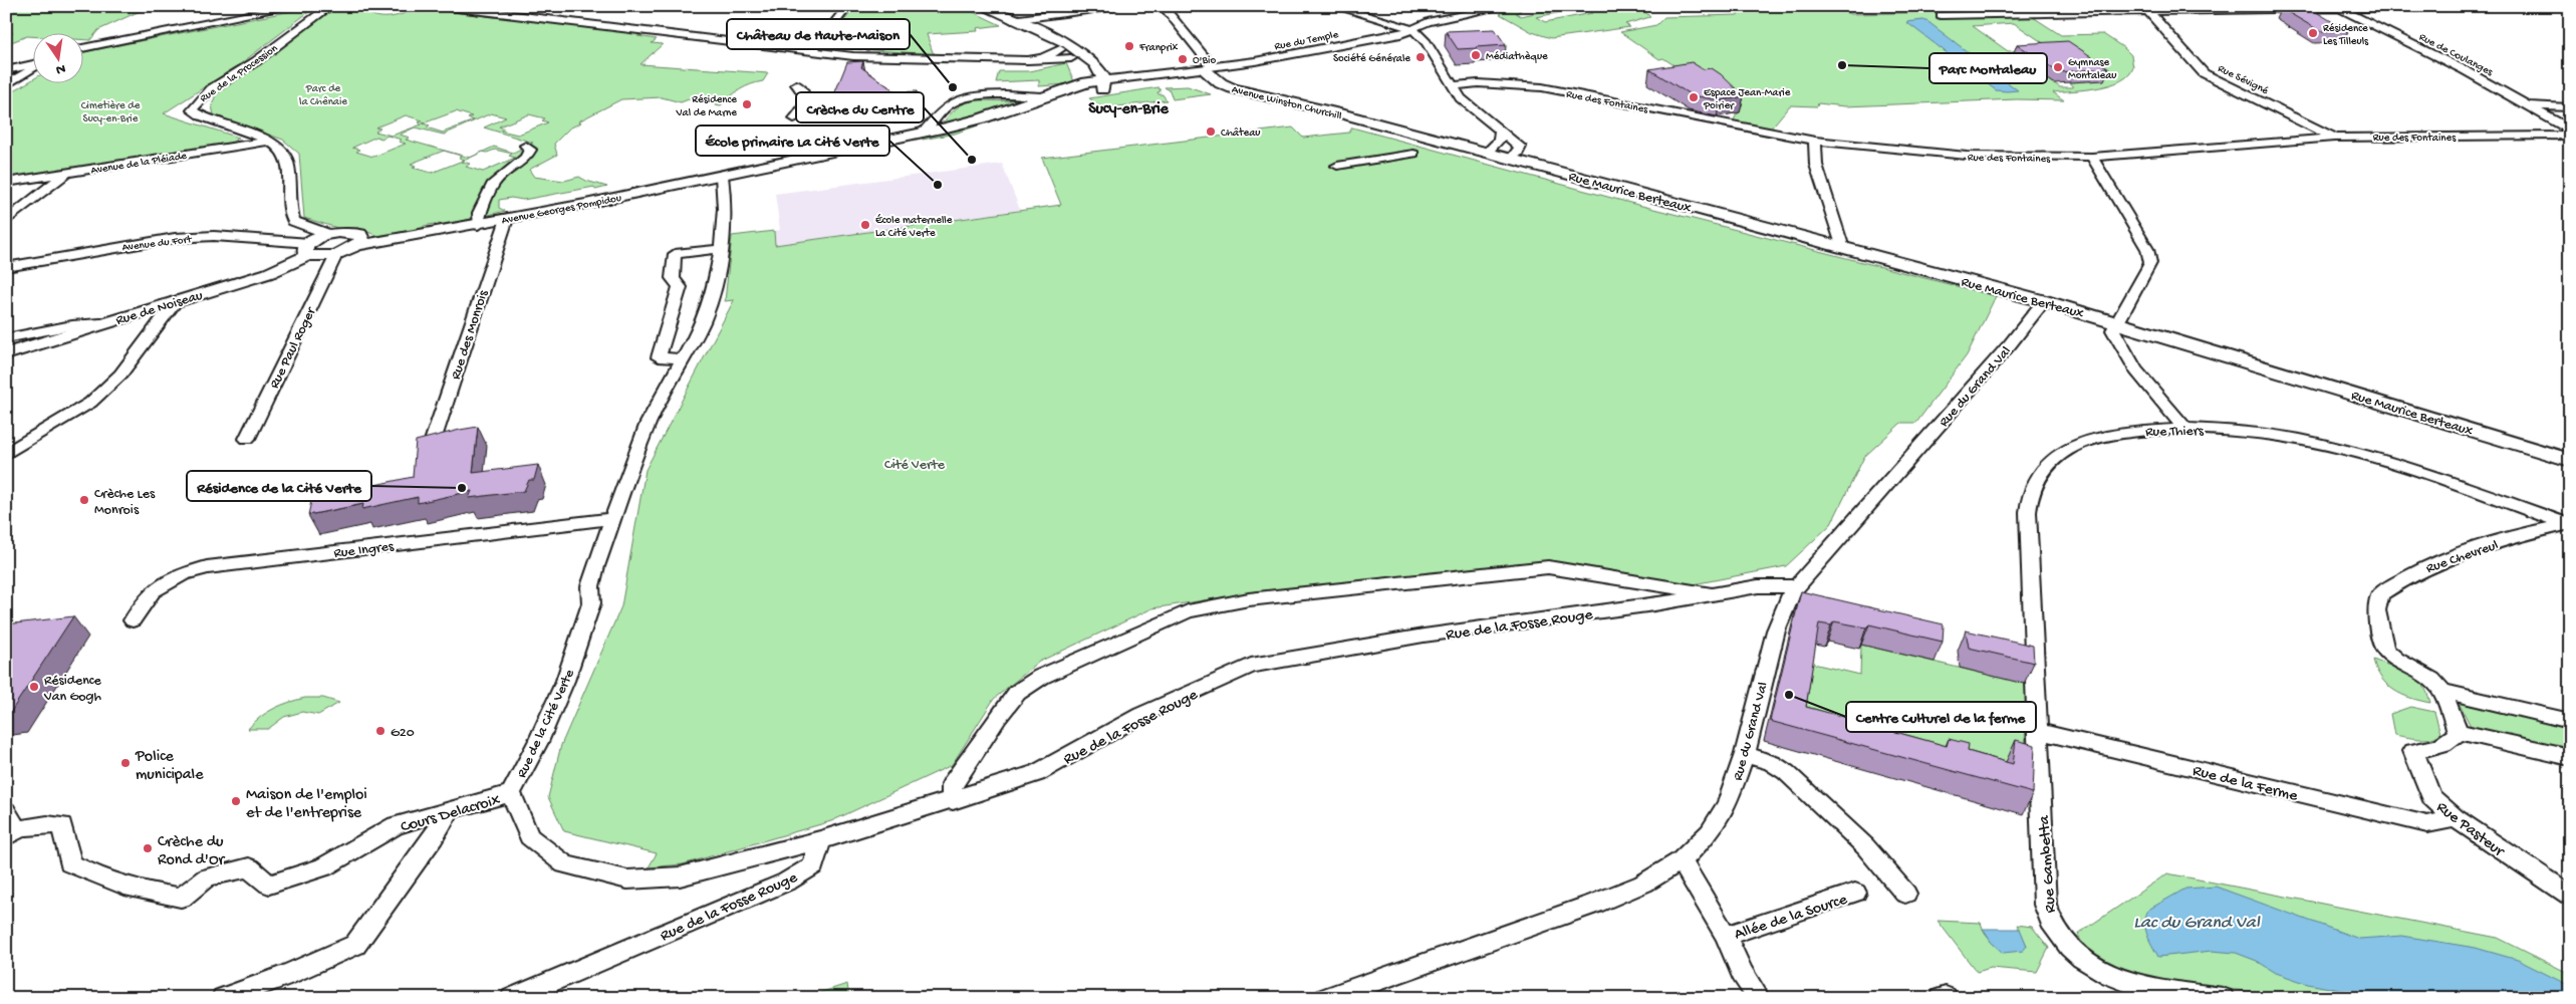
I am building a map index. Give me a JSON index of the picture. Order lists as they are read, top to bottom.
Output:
{
  "streets": {
    "street": [
      "Rue du Temple",
      "Rue de Coulanges",
      "Rue de la Procession",
      "Rue Sévigné",
      "Rue des Fontaines",
      "Avenue Winston Churchill",
      "Avenue de la Pléiade",
      "Rue Maurice Berteaux",
      "Avenue Georges Pompidou",
      "Avenue du Fort",
      "Rue de Noiseau",
      "Rue des Monrois",
      "Rue Paul Roger",
      "Rue du Grand Val",
      "Rue Thiers",
      "Rue Ingres",
      "Rue Chevreul",
      "Rue de la Fosse Rouge",
      "Rue de la Cité Verte",
      "Rue de la Ferme",
      "Cours Delacroix",
      "Rue Pasteur",
      "Rue Gambetta",
      "Allée de la Source"
    ]
  },
  "crossings": [
    ["Rue du Temple", "Avenue Winston Churchill"],
    ["Rue de la Procession", "Avenue de la Pléiade"],
    ["Rue Sévigné", "Rue des Fontaines"],
    ["Avenue Winston Churchill", "Rue Maurice Berteaux"],
    ["Avenue Winston Churchill", "Avenue Georges Pompidou"],
    ["Rue Maurice Berteaux", "Rue du Grand Val"],
    ["Avenue Georges Pompidou", "Rue des Monrois"],
    ["Avenue Georges Pompidou", "Rue Paul Roger"],
    ["Avenue Georges Pompidou", "Rue de la Cité Verte"],
    ["Avenue du Fort", "Rue de Noiseau"],
    ["Rue du Grand Val", "Rue de la Fosse Rouge"],
    ["Rue du Grand Val", "Allée de la Source"],
    ["Rue Thiers", "Rue Chevreul"],
    ["Rue Thiers", "Rue de la Ferme"],
    ["Rue Thiers", "Rue Gambetta"],
    ["Rue Ingres", "Rue de la Cité Verte"],
    ["Rue de la Fosse Rouge", "Rue de la Cité Verte"],
    ["Rue de la Cité Verte", "Cours Delacroix"],
    ["Rue de la Ferme", "Rue Pasteur"],
    ["Rue de la Ferme", "Rue Gambetta"]
  ],
  "districts": ["Sucy-en-Brie"],
  "water": ["Lac du Grand Val"],
  "parks": ["Parc de la Chênaie", "Cimetière de Sucy-en-Brie", "Cité Verte"],
  "places": [
    "Résidence Les Tilleuls",
    "Franprix",
    "Médiathèque",
    "Société Générale",
    "O'Bio",
    "Parc Montaleau",
    "Gymnase Montaleau",
    "Château de Haute-Maison",
    "Espace Jean-Marie Poirier",
    "Résidence Val de Marne",
    "Château",
    "Crèche du Centre",
    "École primaire La Cité Verte",
    "École maternelle La Cité Verte",
    "Résidence de la Cité Verte",
    "Crèche Les Monrois",
    "Résidence Van Gogh",
    "Centre Culturel de la ferme",
    "G20",
    "Police municipale",
    "Maison de l'emploi et de l'entreprise",
    "Crèche du Rond d'Or"
  ],
  "north": "bottom"
}
